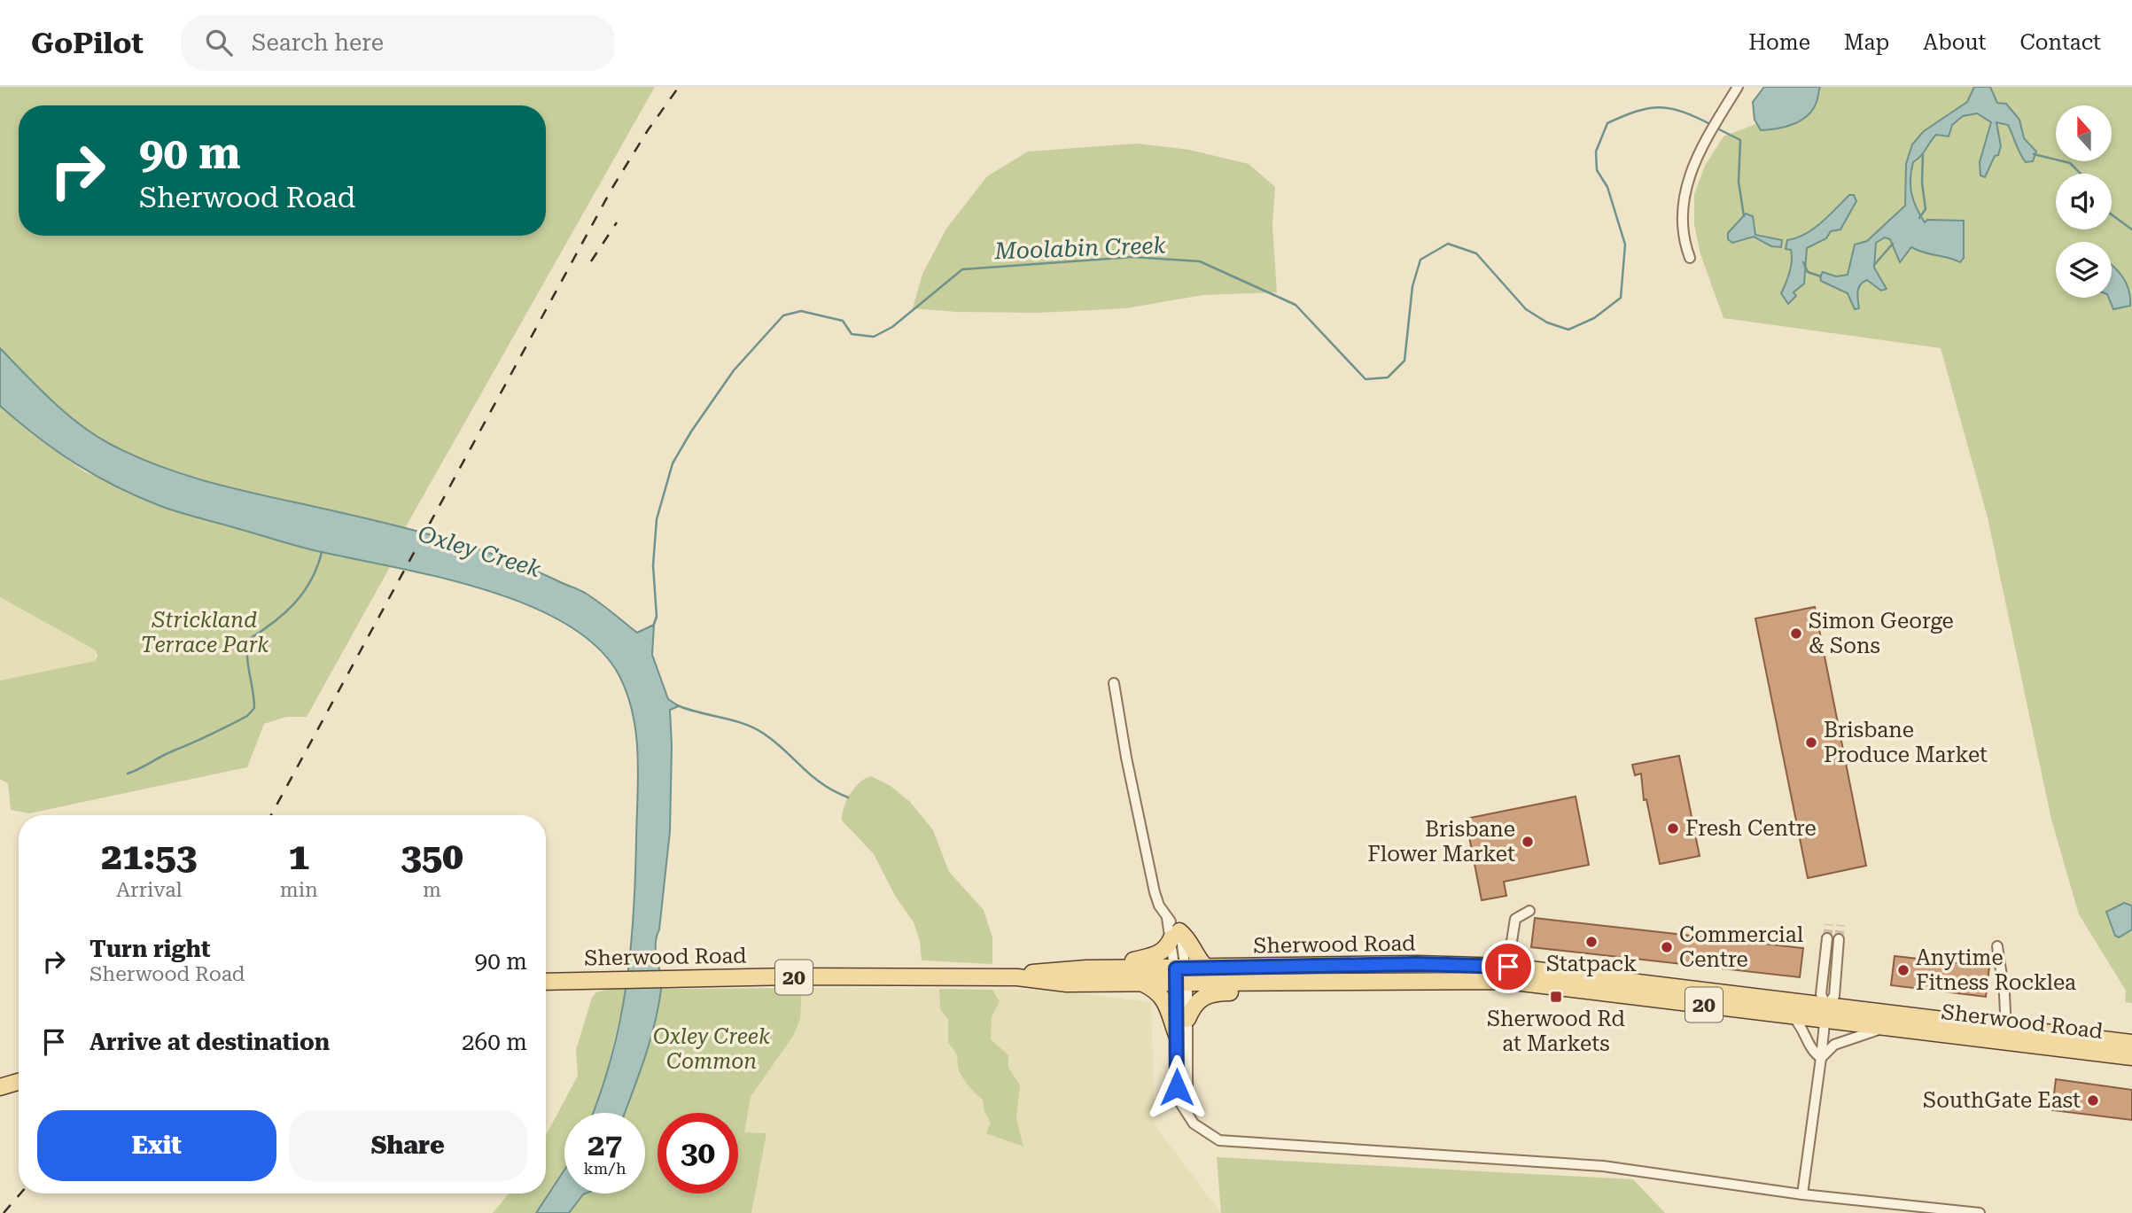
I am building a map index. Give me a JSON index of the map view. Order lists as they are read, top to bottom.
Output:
{
  "streets": {
    "main road": ["Sherwood Road", "20"]
  },
  "water": ["Moolabin Creek", "Oxley Creek"],
  "parks": ["Strickland Terrace Park", "Oxley Creek Common"],
  "places": {
    "other": [
      "Simon George & Sons",
      "Brisbane Produce Market",
      "Fresh Centre",
      "Brisbane Flower Market",
      "Statpack",
      "Commercial Centre",
      "Anytime Fitness Rocklea",
      "SouthGate East"
    ],
    "transit": ["Sherwood Rd at Markets"]
  },
  "north": "top",
  "page": {
    "header": "GoPilot",
    "search": "Search here",
    "nav": [
      "Home",
      "Map",
      "About",
      "Contact"
    ],
    "turn": ["90 m", "Sherwood Road"],
    "eta": [
      "21:53",
      "Arrival",
      "1",
      "min",
      "350",
      "m"
    ],
    "list": [
      {
        "name": "Turn right",
        "note": "Sherwood Road",
        "value": "90 m"
      },
      {
        "name": "Arrive at destination",
        "value": "260 m"
      }
    ],
    "buttons": ["Exit", "Share"],
    "speed": "27 km/h",
    "limit": "30"
  }
}
